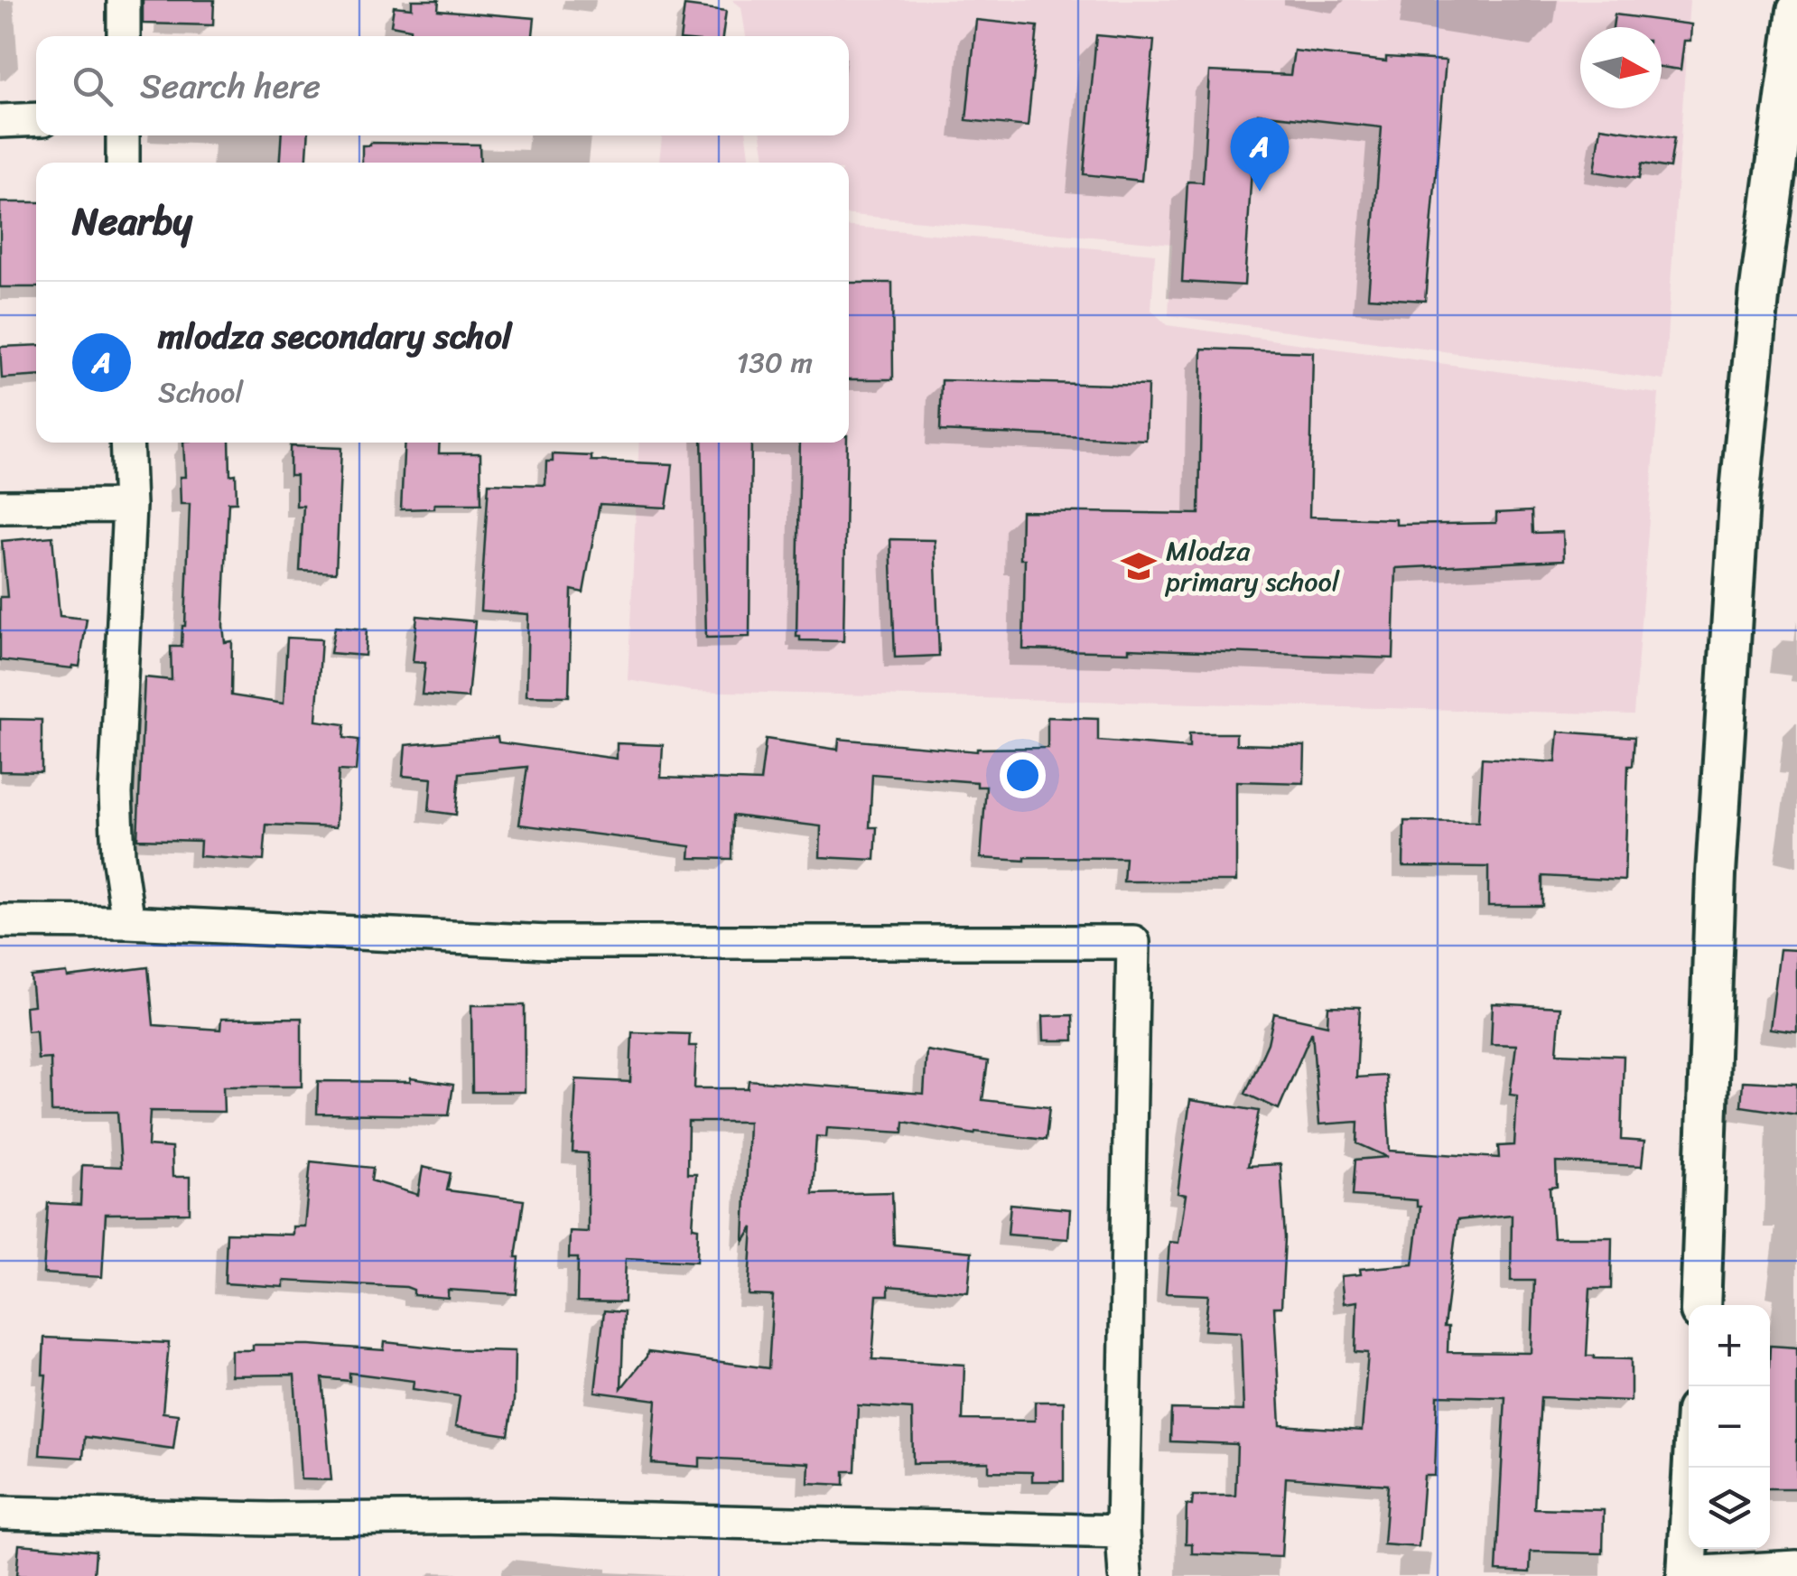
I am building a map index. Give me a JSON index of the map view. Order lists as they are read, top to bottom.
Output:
{
  "places": {
    "school or university": ["Mlodza primary school"]
  },
  "north": "right",
  "page": {
    "search": "Search here",
    "pins": "A",
    "heading": "Nearby",
    "list": [
      {
        "mark": "A",
        "name": "mlodza secondary schol",
        "note": "School",
        "value": "130 m"
      }
    ],
    "map_buttons": ["+", "−"]
  }
}
